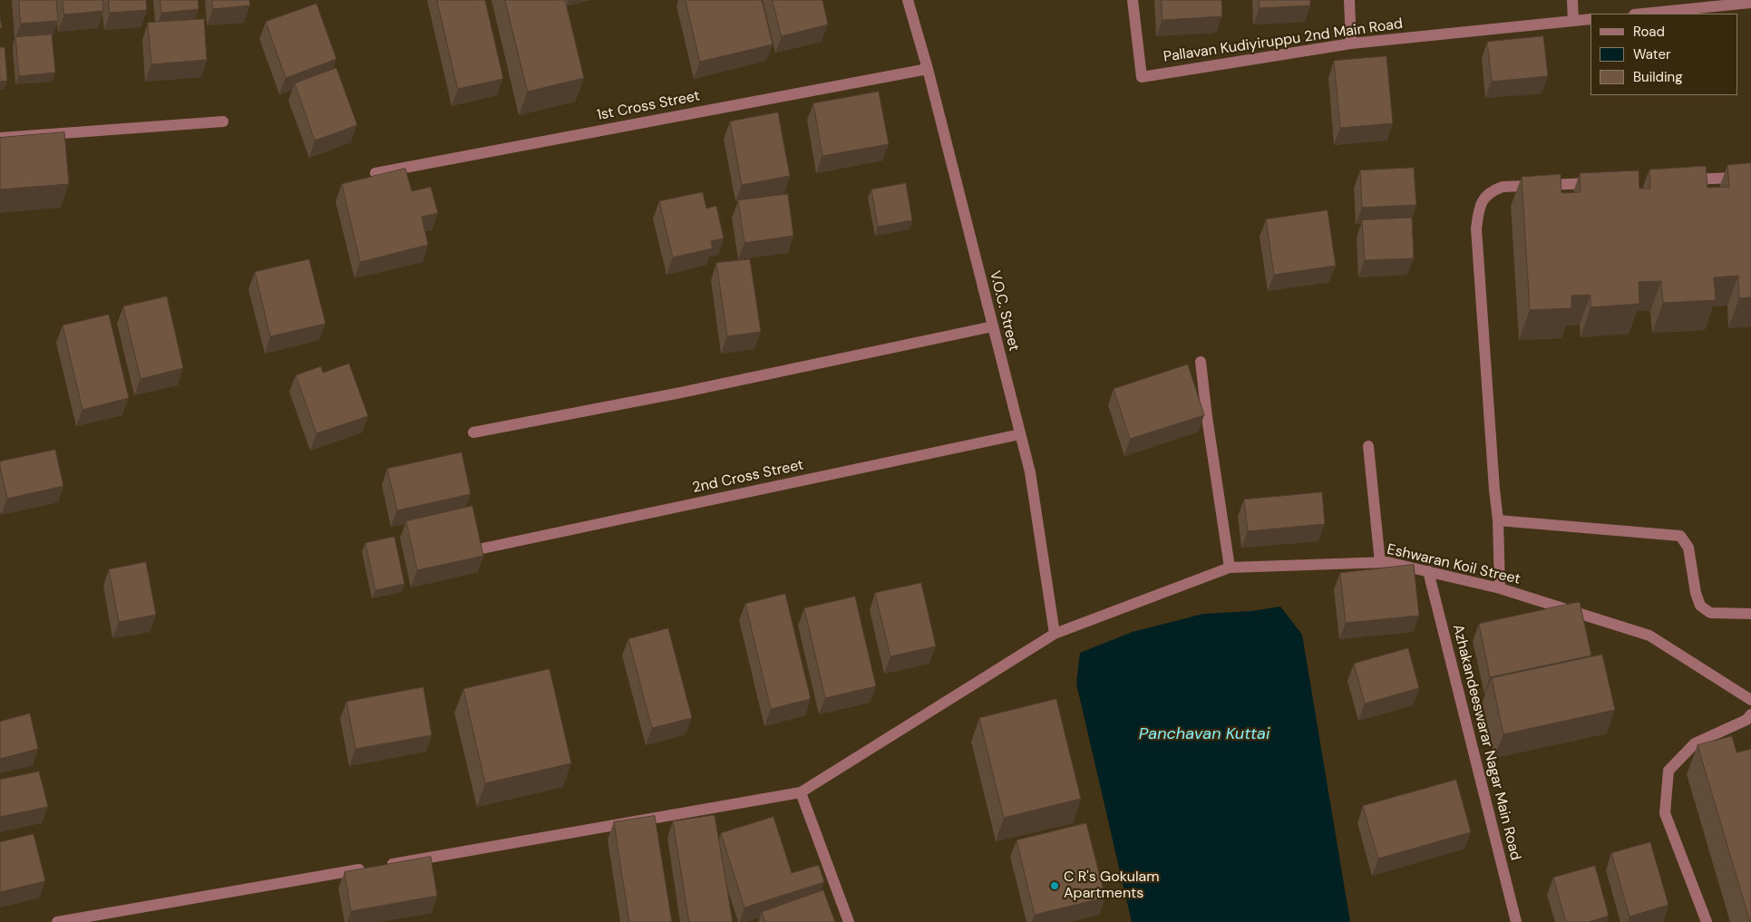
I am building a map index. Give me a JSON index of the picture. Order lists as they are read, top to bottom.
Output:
{
  "streets": {
    "street": [
      "Pallavan Kudiyiruppu 2nd Main Road",
      "1st Cross Street",
      "V.O.C. Street",
      "2nd Cross Street",
      "Eshwaran Koil Street",
      "Azhakandeeswarar Nagar Main Road"
    ]
  },
  "crossings": [
    ["1st Cross Street", "V.O.C. Street"],
    ["V.O.C. Street", "2nd Cross Street"],
    ["V.O.C. Street", "Eshwaran Koil Street"],
    ["Eshwaran Koil Street", "Azhakandeeswarar Nagar Main Road"]
  ],
  "water": ["Panchavan Kuttai"],
  "places": ["C R's Gokulam Apartments"],
  "legend": ["Road", "Water", "Building"]
}
